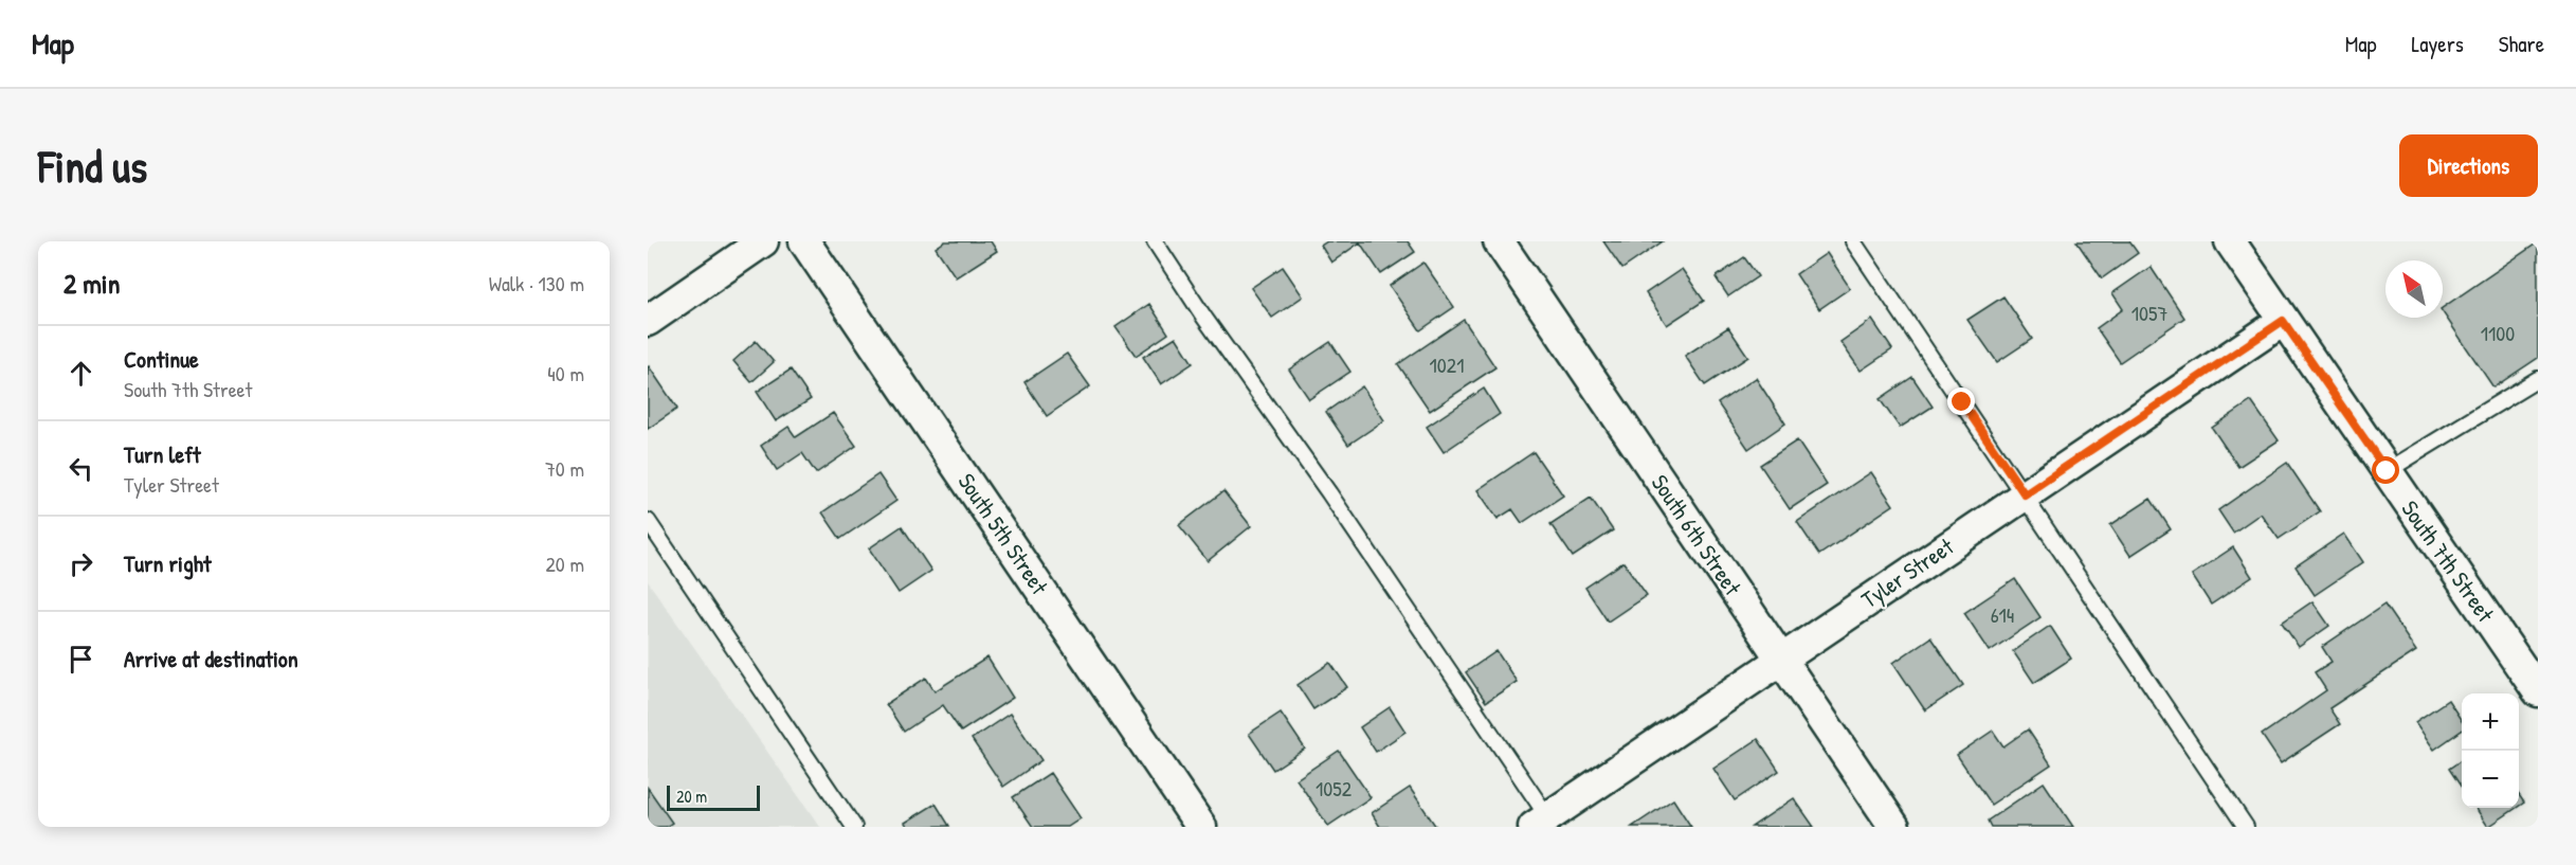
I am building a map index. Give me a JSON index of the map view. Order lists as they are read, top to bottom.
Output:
{
  "streets": {
    "street": [
      "South 5th Street",
      "South 6th Street",
      "South 7th Street",
      "Tyler Street"
    ]
  },
  "crossings": [
    ["South 6th Street", "Tyler Street"],
    ["South 7th Street", "Tyler Street"]
  ],
  "house_numbers": [
    "1057",
    "1100",
    "1021",
    "614",
    "1052"
  ],
  "scale_bar": "20 m",
  "north": "top left",
  "page": {
    "header": "Map",
    "nav": ["Map", "Layers", "Share"],
    "buttons": "Directions",
    "title": "Find us",
    "heading": ["2 min", "Walk · 130 m"],
    "list": [
      ["Continue", "South 7th Street", "40 m"],
      ["Turn left", "Tyler Street", "70 m"],
      ["Turn right", "20 m"],
      "Arrive at destination"
    ],
    "map_buttons": ["+", "−"],
    "scale": "20 m"
  }
}
